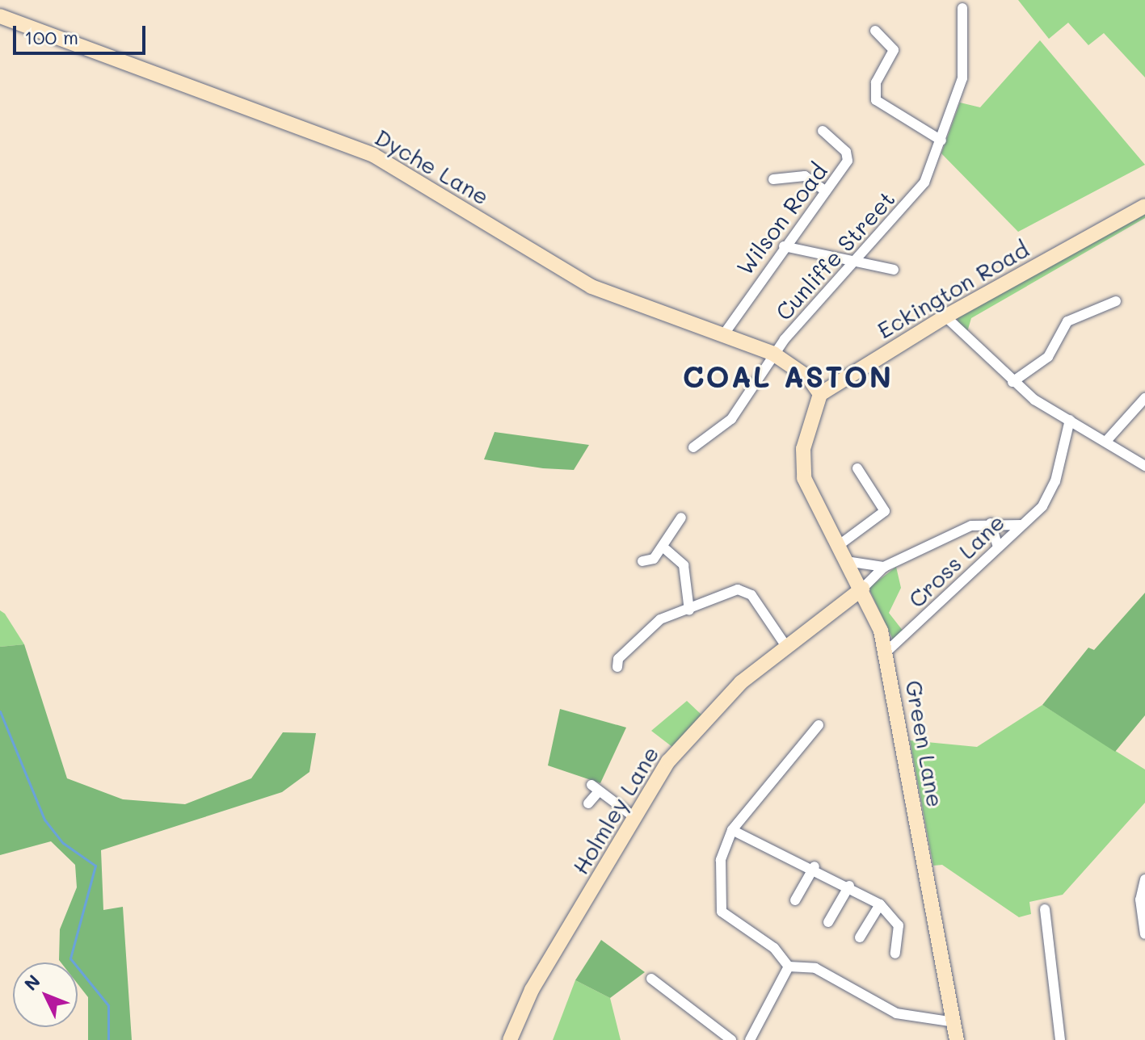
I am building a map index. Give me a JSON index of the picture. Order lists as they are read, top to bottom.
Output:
{
  "streets": {
    "main road": [
      "Dyche Lane",
      "Eckington Road",
      "Green Lane",
      "Holmley Lane"
    ],
    "street": ["Wilson Road", "Cunliffe Street", "Cross Lane"]
  },
  "crossings": [
    ["Dyche Lane", "Wilson Road"],
    ["Dyche Lane", "Cunliffe Street"],
    ["Dyche Lane", "Eckington Road"],
    ["Dyche Lane", "Green Lane"],
    ["Eckington Road", "Green Lane"],
    ["Cross Lane", "Green Lane"],
    ["Green Lane", "Holmley Lane"]
  ],
  "districts": ["COAL ASTON"],
  "scale_bar": "100 m",
  "north": "top left"
}
